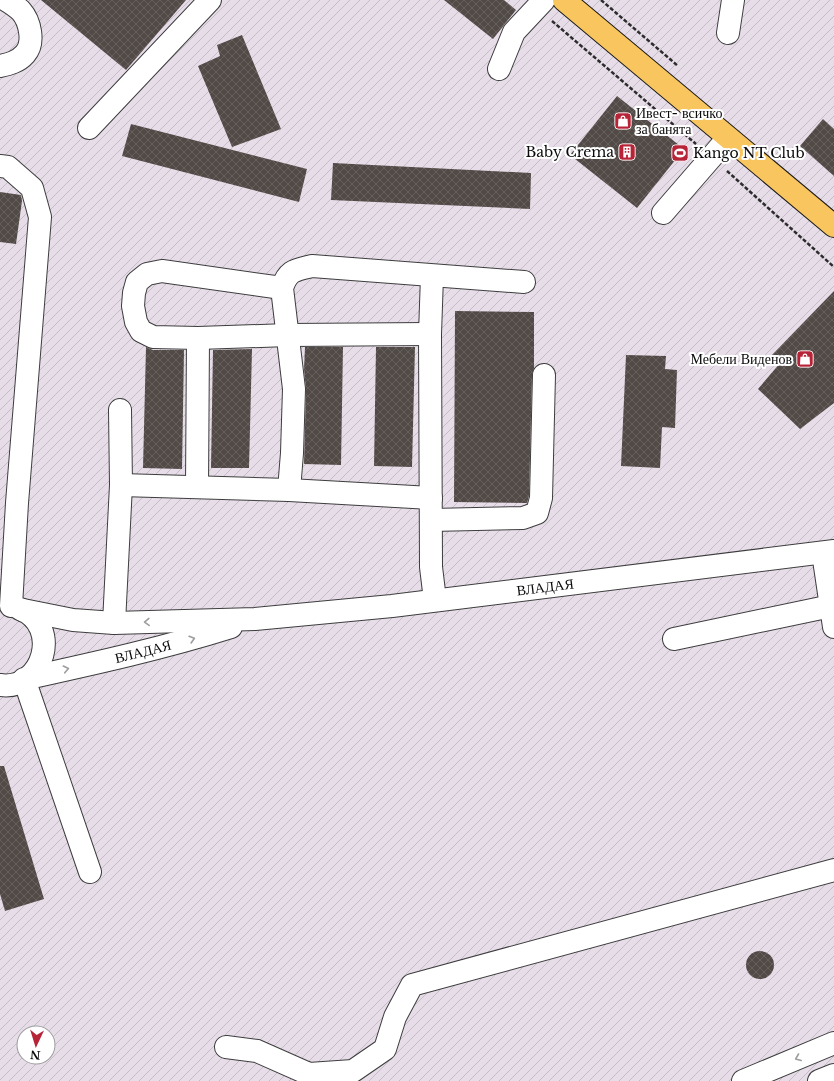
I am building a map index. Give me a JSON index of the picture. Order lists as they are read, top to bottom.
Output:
{
  "streets": {
    "street": ["ВЛАДАЯ"]
  },
  "places": {
    "shop": ["Ивест- всичко за банята", "Мебели Виденов"],
    "building": ["Baby Crema"],
    "sports": ["Kango NT Club"]
  },
  "north": "bottom"
}
